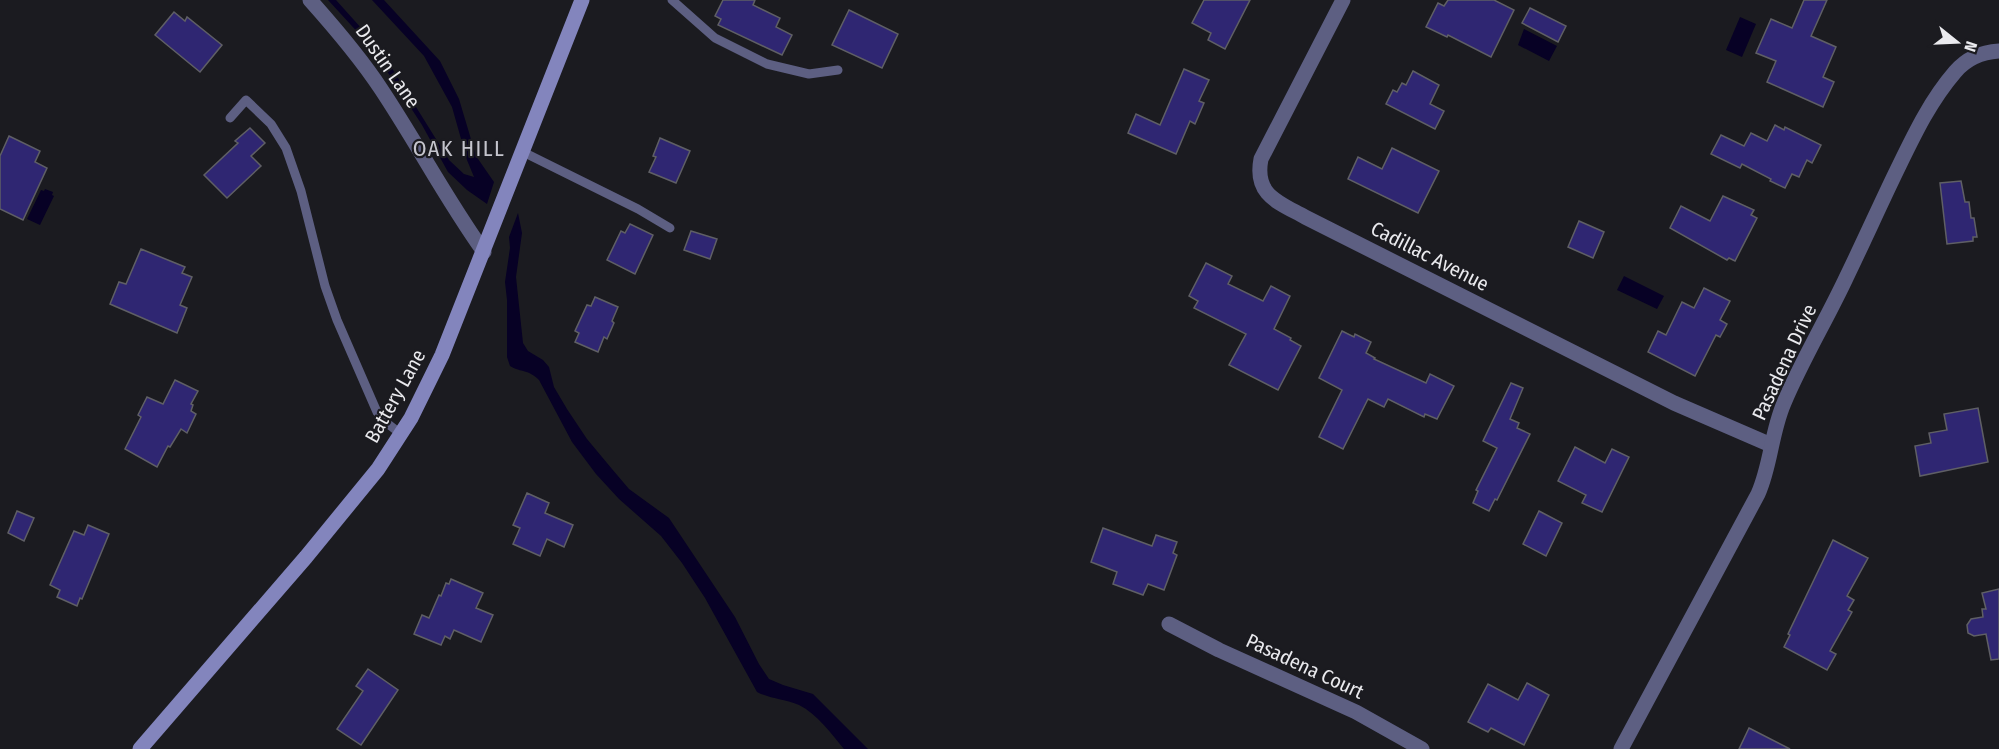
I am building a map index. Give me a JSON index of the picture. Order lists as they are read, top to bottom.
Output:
{
  "streets": {
    "main road": ["Battery Lane"],
    "street": [
      "Dustin Lane",
      "Cadillac Avenue",
      "Pasadena Drive",
      "Pasadena Court"
    ]
  },
  "crossings": [
    ["Dustin Lane", "Battery Lane"],
    ["Cadillac Avenue", "Pasadena Drive"]
  ],
  "districts": ["OAK HILL"],
  "north": "right"
}
